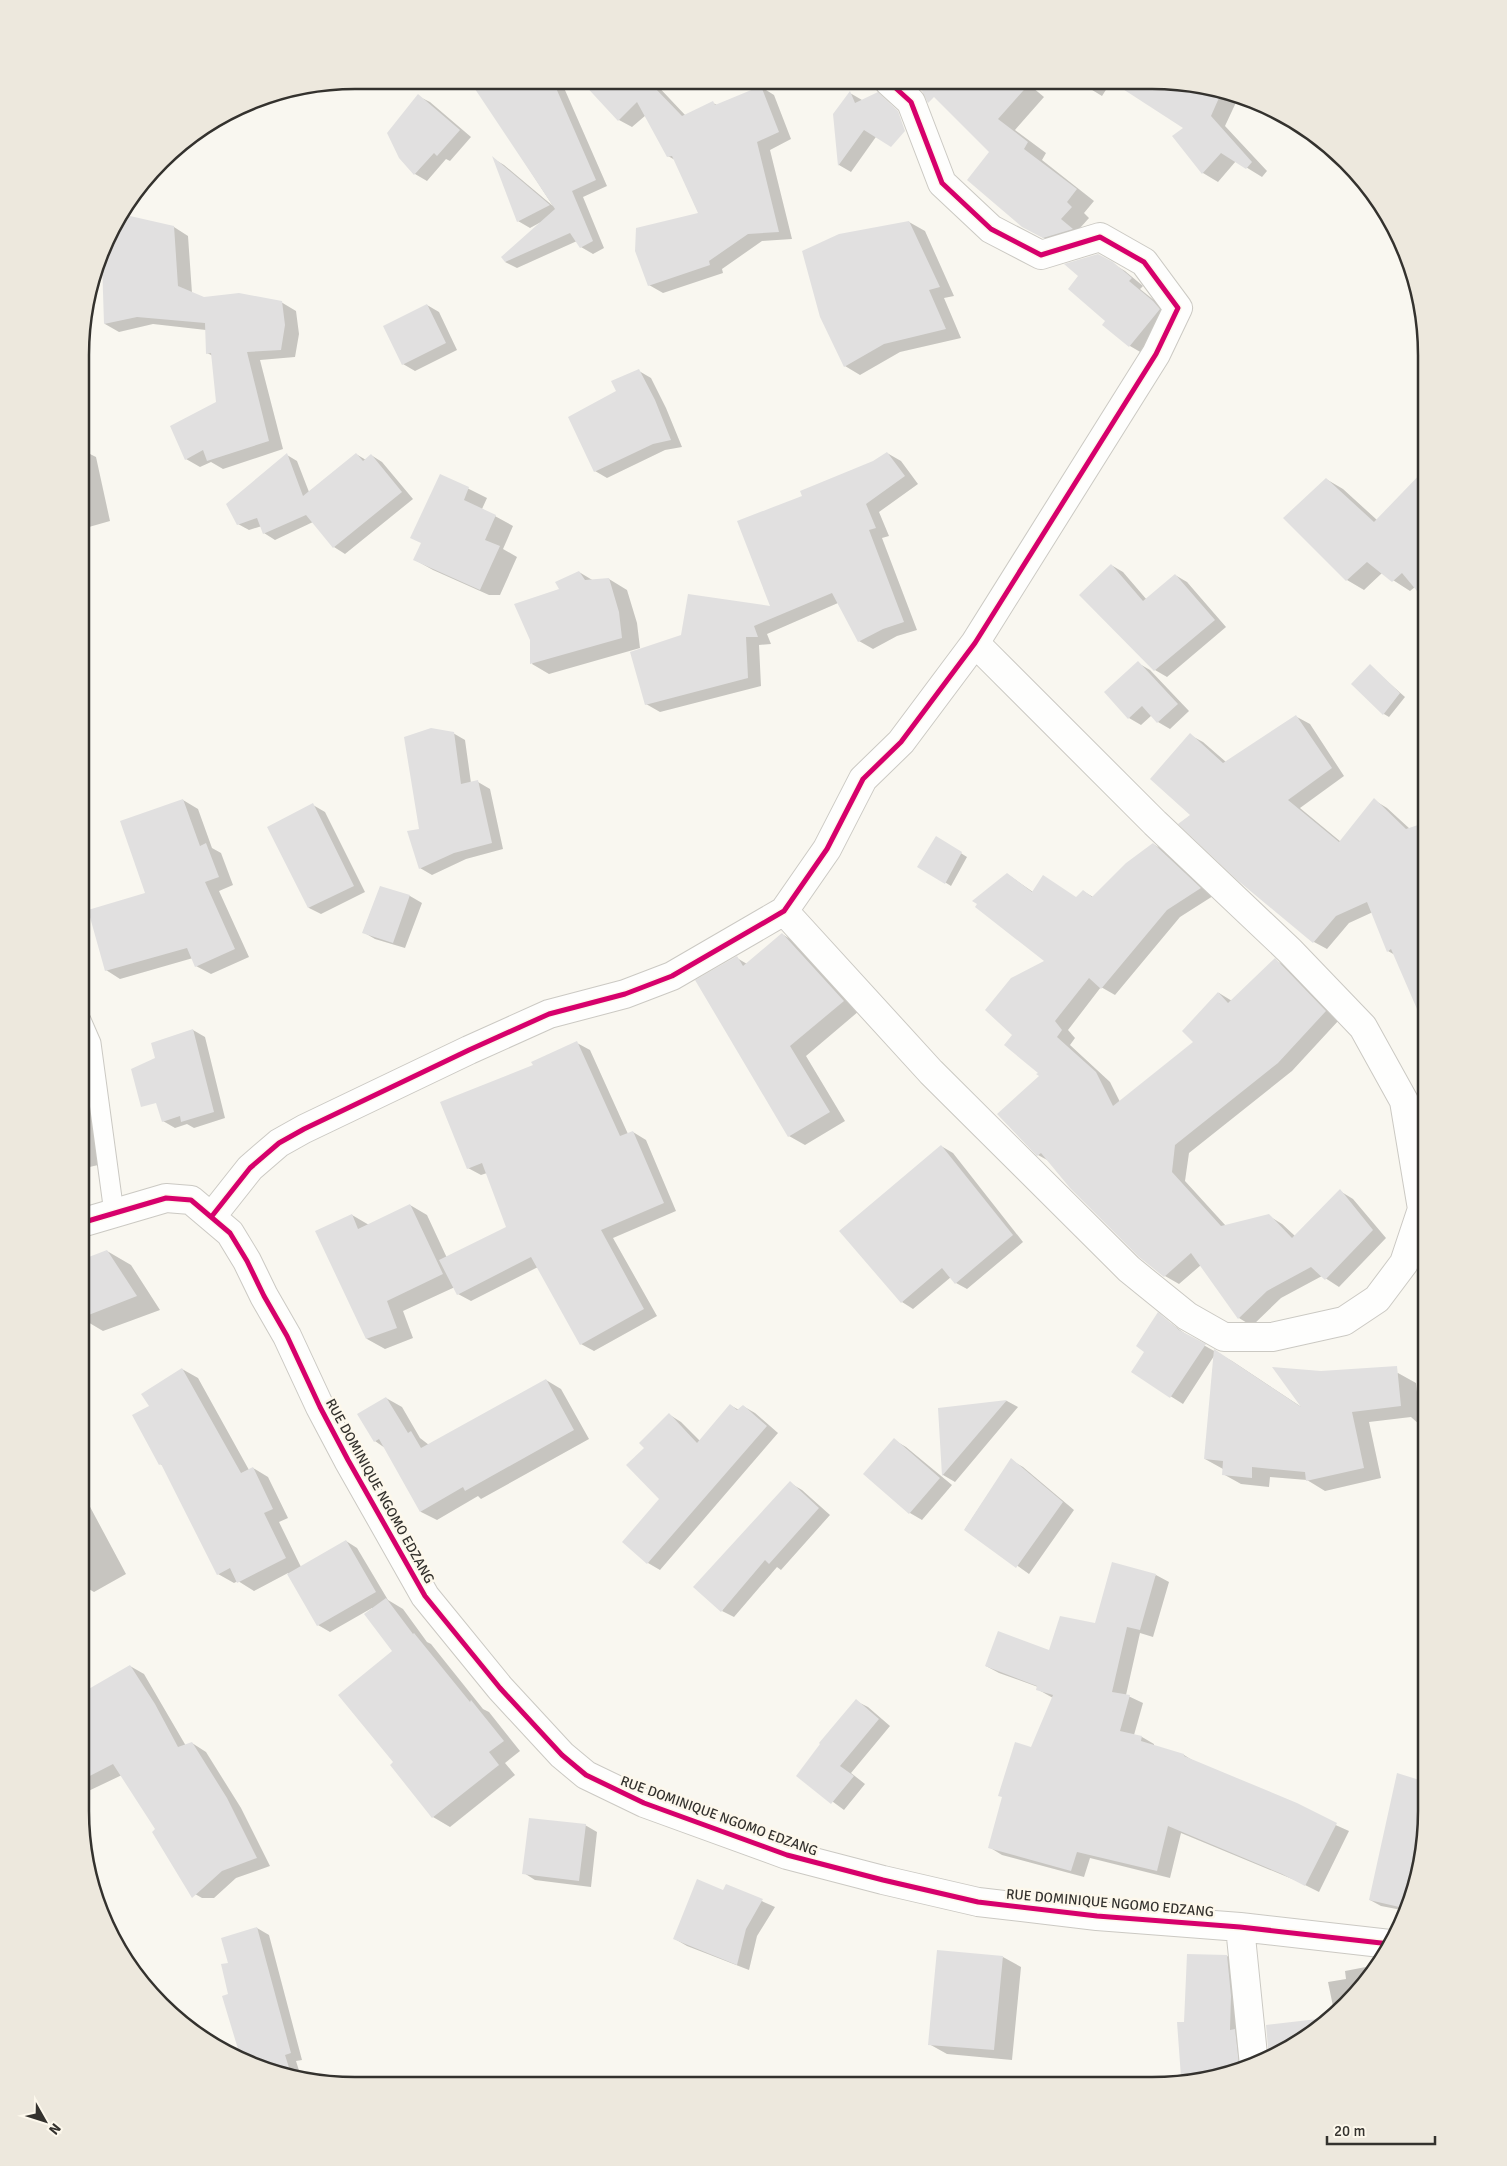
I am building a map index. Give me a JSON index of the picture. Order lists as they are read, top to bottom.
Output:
{
  "streets": {
    "street": ["RUE DOMINIQUE NGOMO EDZANG"]
  },
  "scale_bar": "20 m",
  "north": "bottom right"
}
